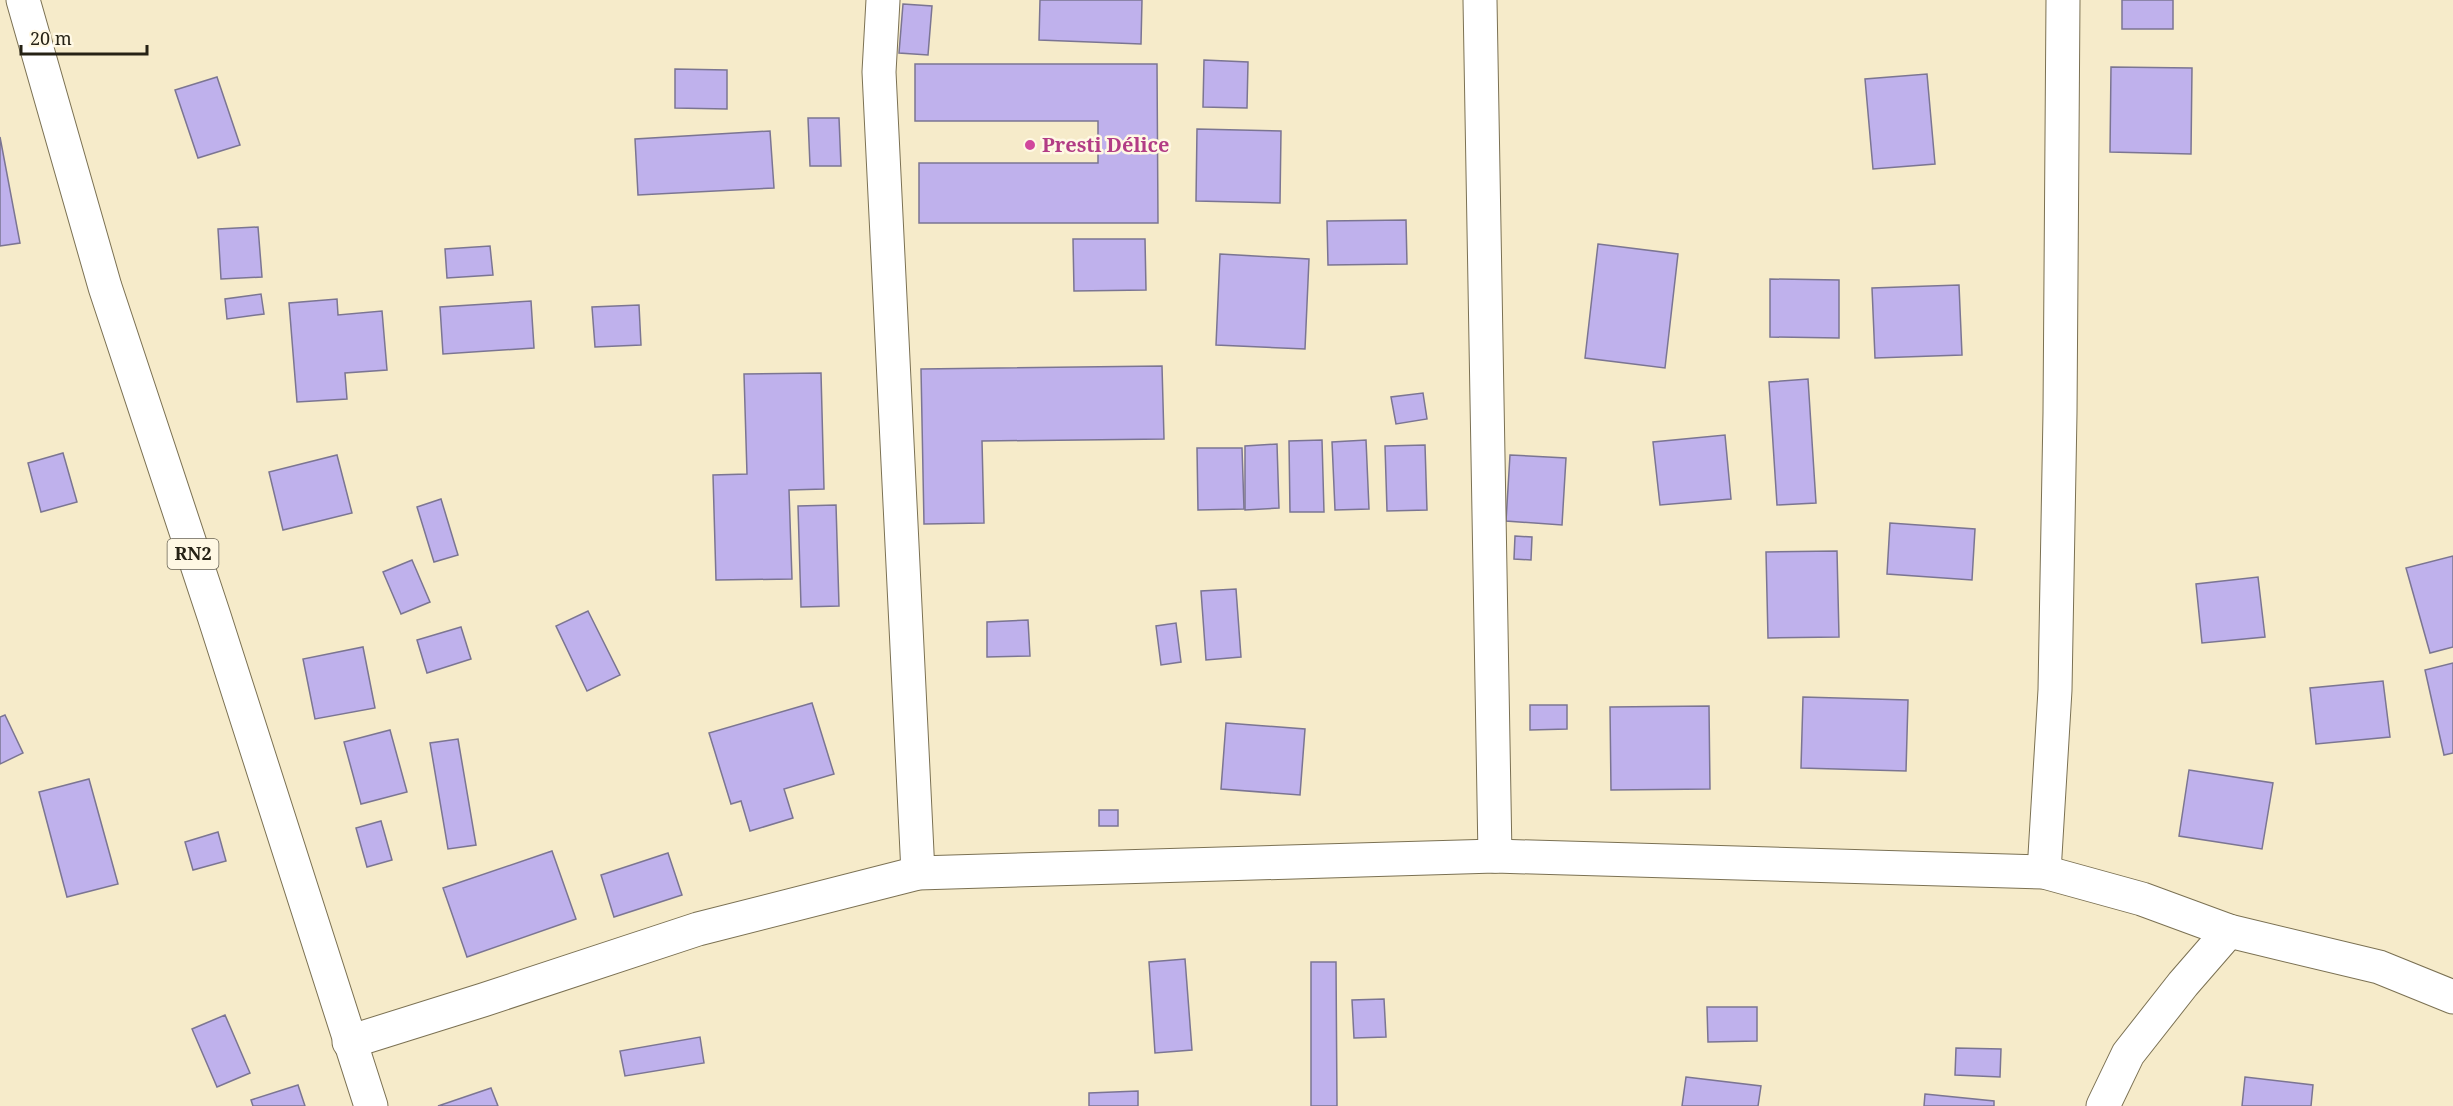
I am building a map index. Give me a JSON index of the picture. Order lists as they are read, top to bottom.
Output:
{
  "streets": {
    "main road": ["RN2"]
  },
  "places": ["Presti Délice"],
  "scale_bar": "20 m"
}
